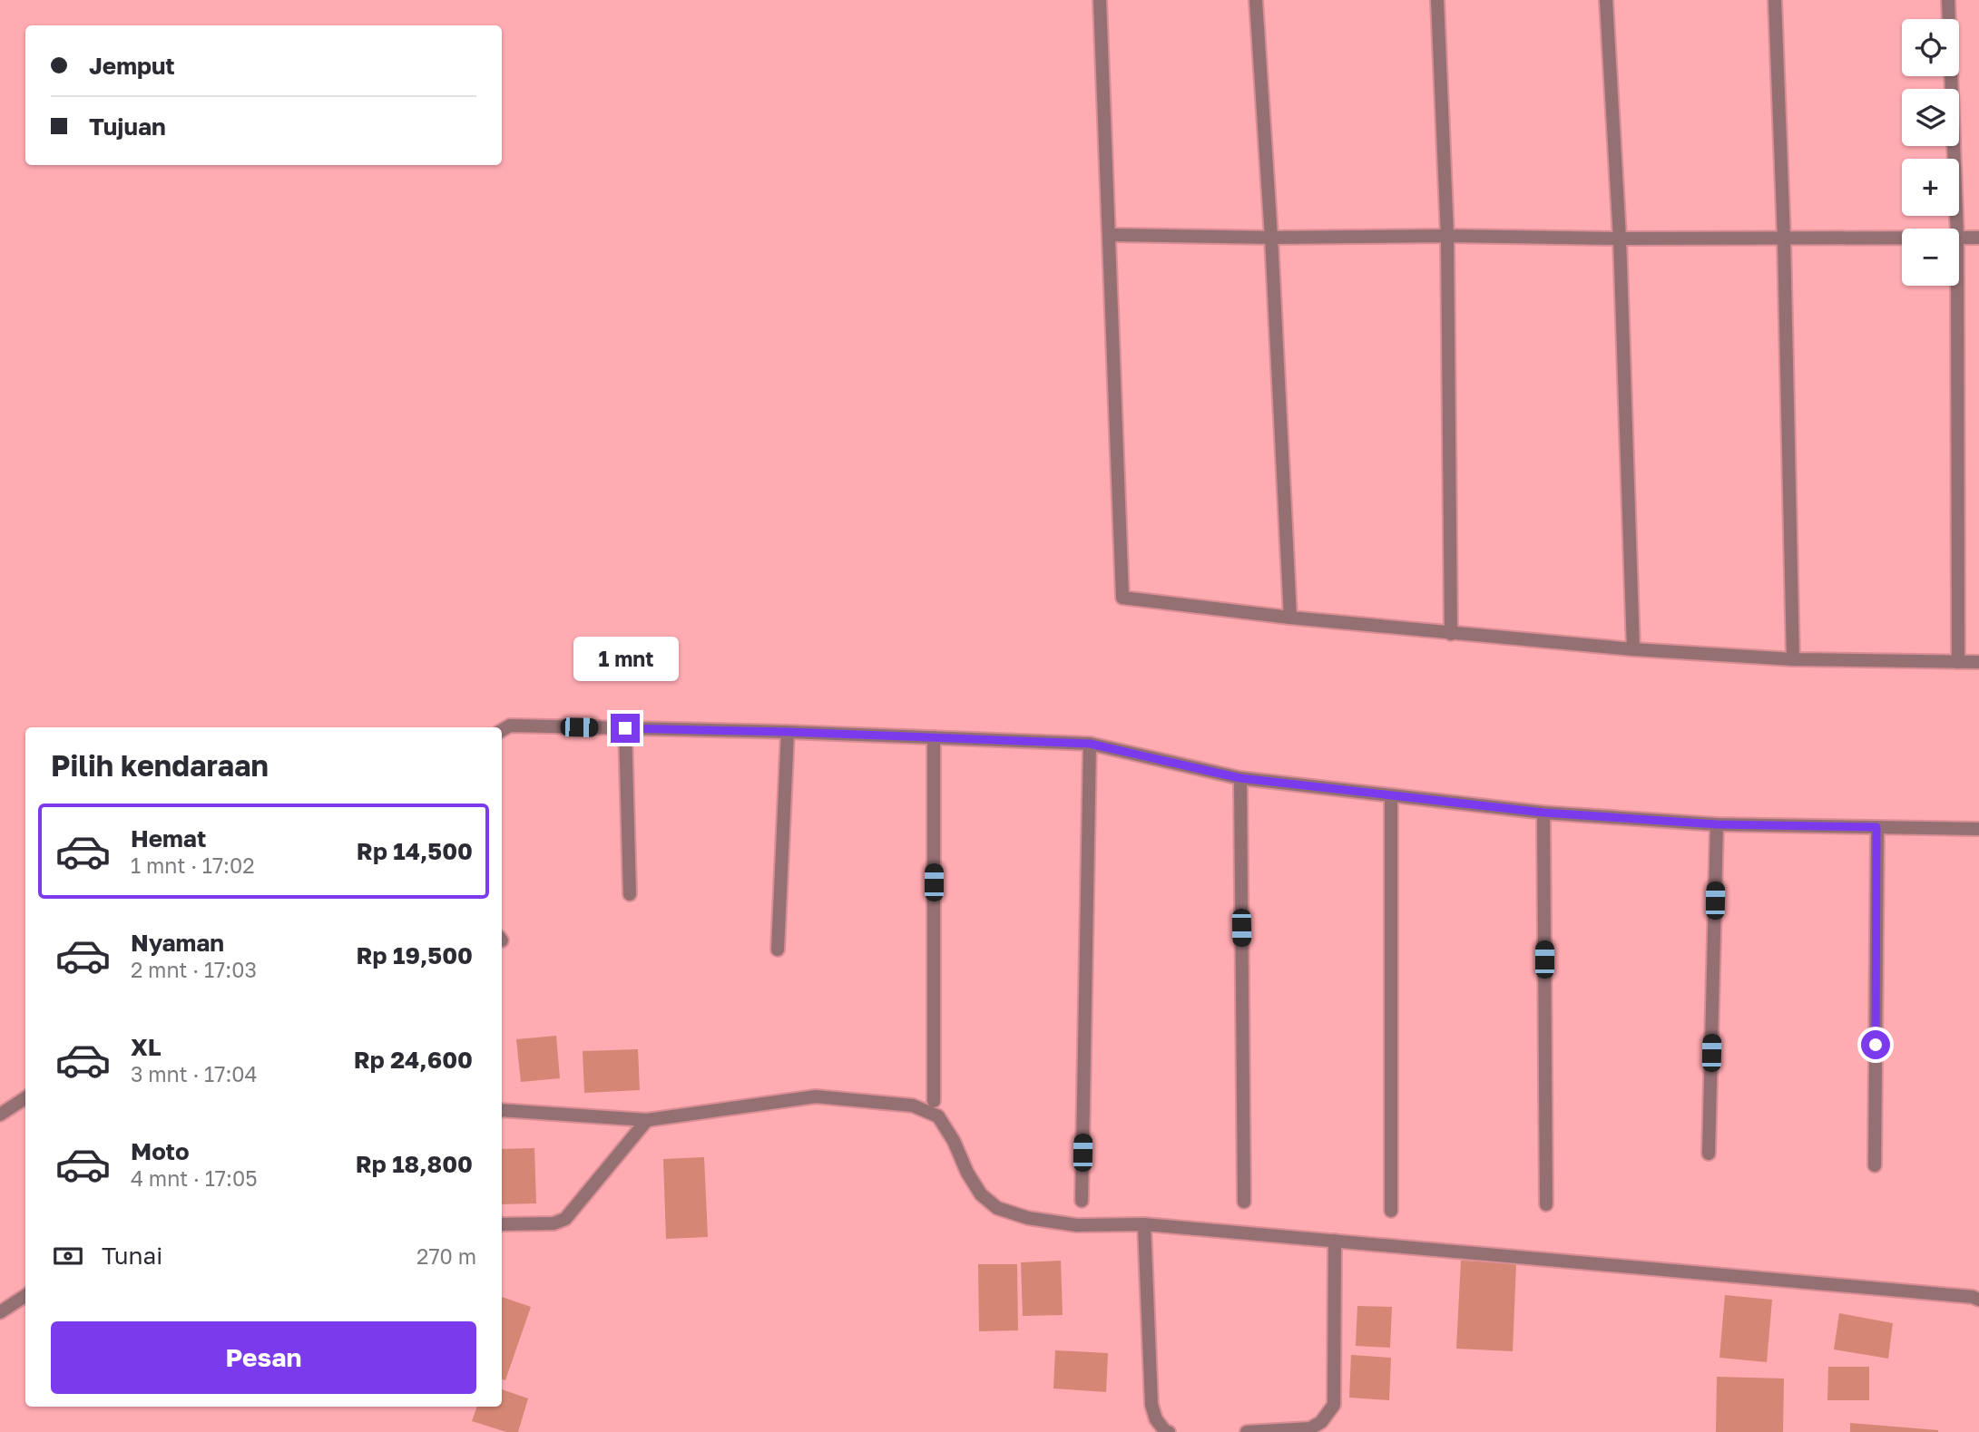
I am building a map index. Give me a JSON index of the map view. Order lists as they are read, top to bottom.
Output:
{
  "page": {
    "map_buttons": ["+", "−"],
    "banner": ["Jemput", "Tujuan"],
    "bubble": "1 mnt",
    "heading": "Pilih kendaraan",
    "list": [
      {
        "name": "Hemat",
        "note": "1 mnt · 17:02",
        "value": "Rp 14,500"
      },
      {
        "name": "Nyaman",
        "note": "2 mnt · 17:03",
        "value": "Rp 19,500"
      },
      {
        "name": "XL",
        "note": "3 mnt · 17:04",
        "value": "Rp 24,600"
      },
      {
        "name": "Moto",
        "note": "4 mnt · 17:05",
        "value": "Rp 18,800"
      }
    ],
    "pay": ["Tunai", "270 m"],
    "buttons": "Pesan"
  }
}
